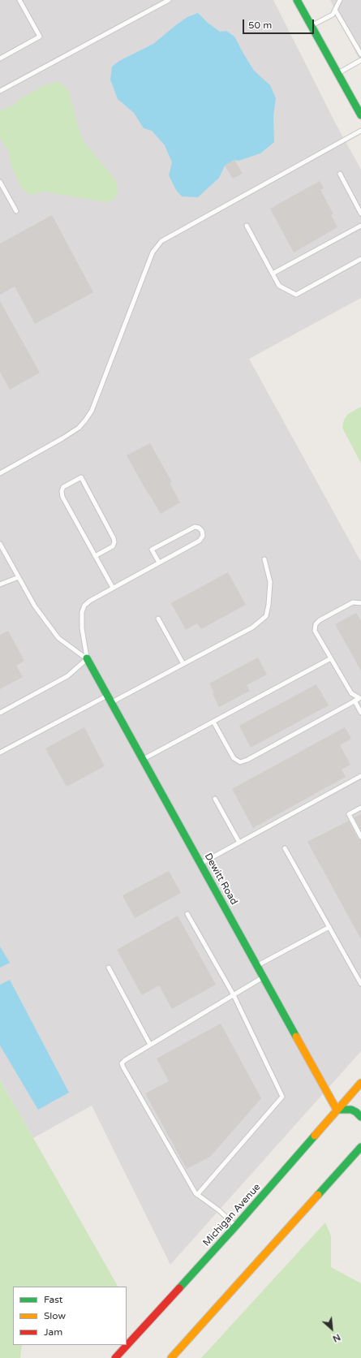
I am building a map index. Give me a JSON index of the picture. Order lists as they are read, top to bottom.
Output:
{
  "streets": {
    "main road": ["Dewitt Road", "Michigan Avenue"]
  },
  "crossings": [
    ["Dewitt Road", "Michigan Avenue"]
  ],
  "legend": ["Fast", "Slow", "Jam"],
  "scale_bar": "50 m",
  "north": "bottom right"
}
